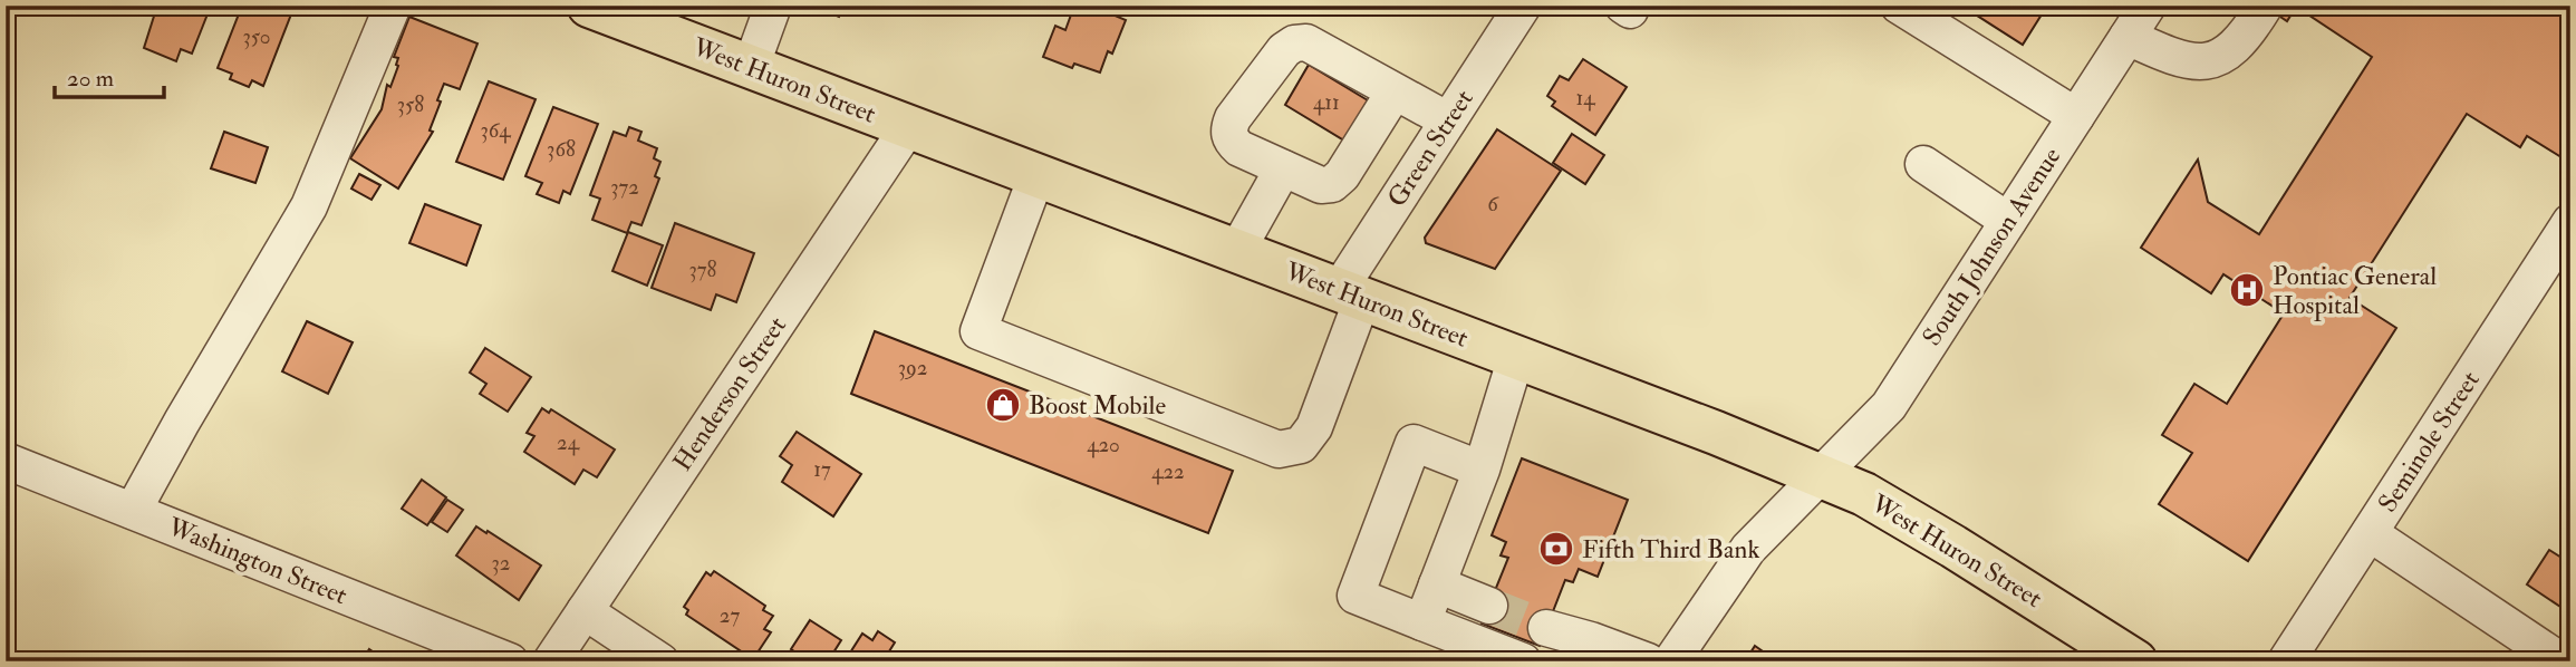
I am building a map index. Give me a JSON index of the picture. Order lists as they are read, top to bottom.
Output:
{
  "streets": {
    "highway": ["West Huron Street"],
    "street": [
      "Green Street",
      "South Johnson Avenue",
      "Henderson Street",
      "Seminole Street",
      "Washington Street"
    ]
  },
  "crossings": [
    ["West Huron Street", "Green Street"],
    ["West Huron Street", "South Johnson Avenue"],
    ["West Huron Street", "Henderson Street"]
  ],
  "places": {
    "hospital": ["Pontiac General Hospital"],
    "shop": ["Boost Mobile"],
    "bank": ["Fifth Third Bank"]
  },
  "house_numbers": [
    "350",
    "14",
    "411",
    "358",
    "364",
    "368",
    "372",
    "6",
    "378",
    "392",
    "24",
    "420",
    "17",
    "422",
    "32",
    "27"
  ],
  "scale_bar": "20 m"
}
